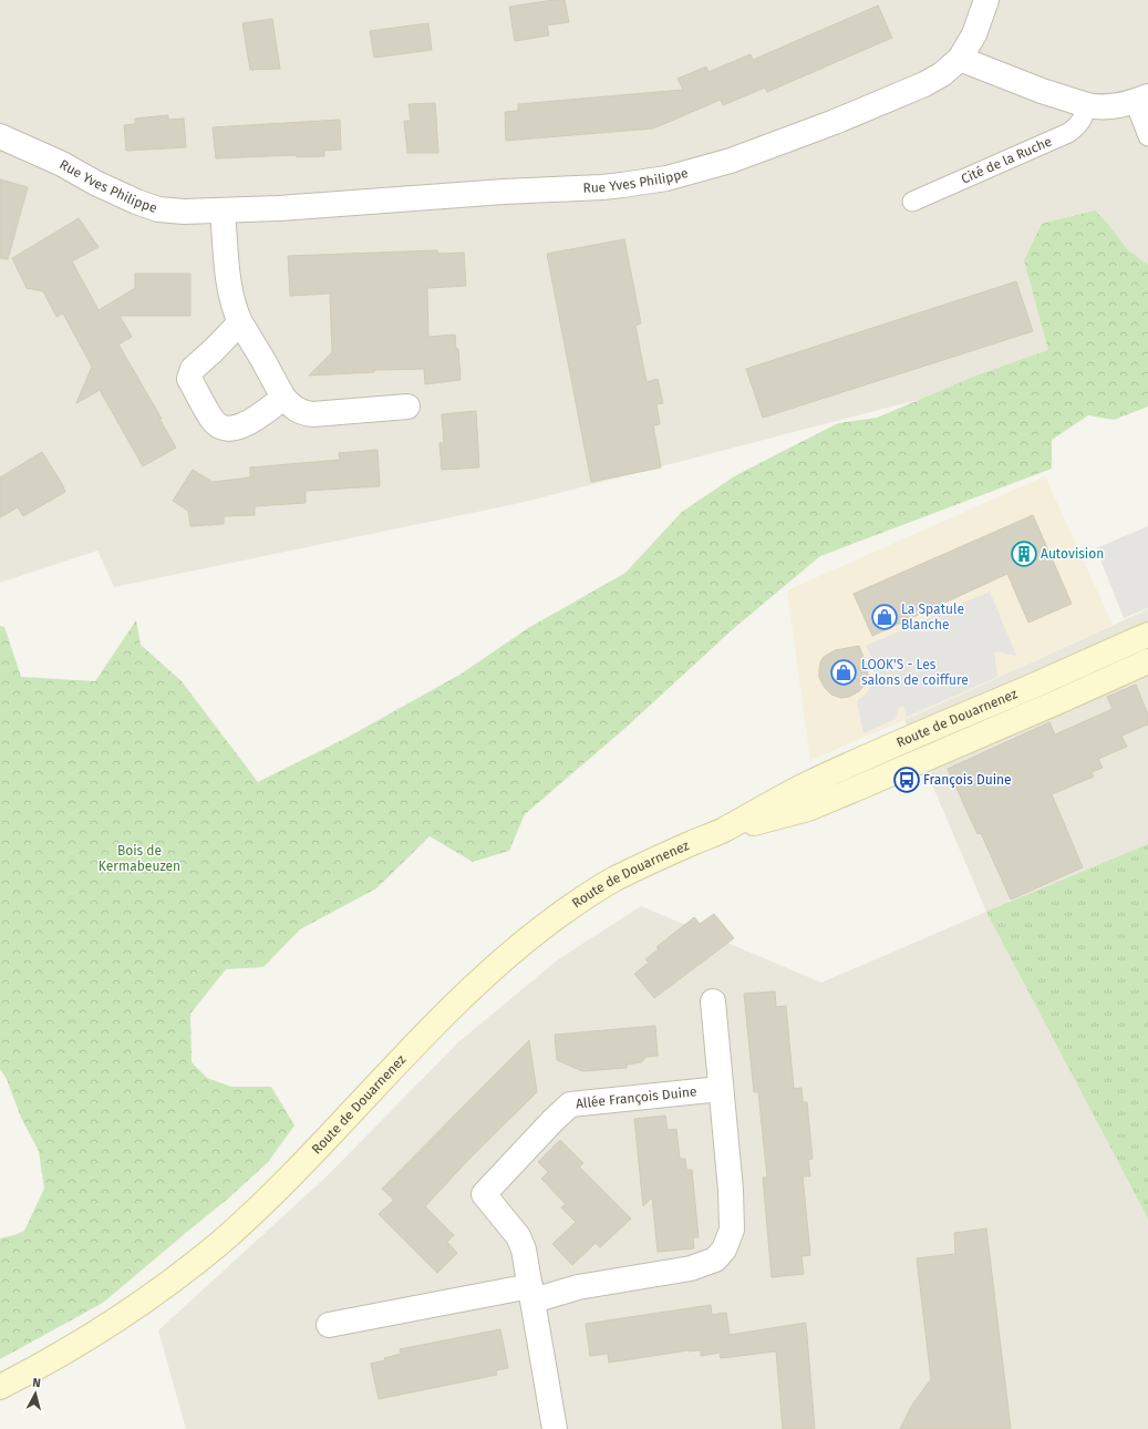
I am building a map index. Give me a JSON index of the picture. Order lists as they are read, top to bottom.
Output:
{
  "streets": {
    "main road": ["Route de Douarnenez"],
    "street": ["Rue Yves Philippe", "Allée François Duine"],
    "lane": ["Cité de la Ruche"]
  },
  "parks": ["Bois de Kermabeuzen"],
  "places": {
    "building": ["Autovision"],
    "shop": ["La Spatule Blanche", "LOOK'S - Les salons de coiffure"],
    "bus stop": ["François Duine"]
  },
  "north": "top"
}
